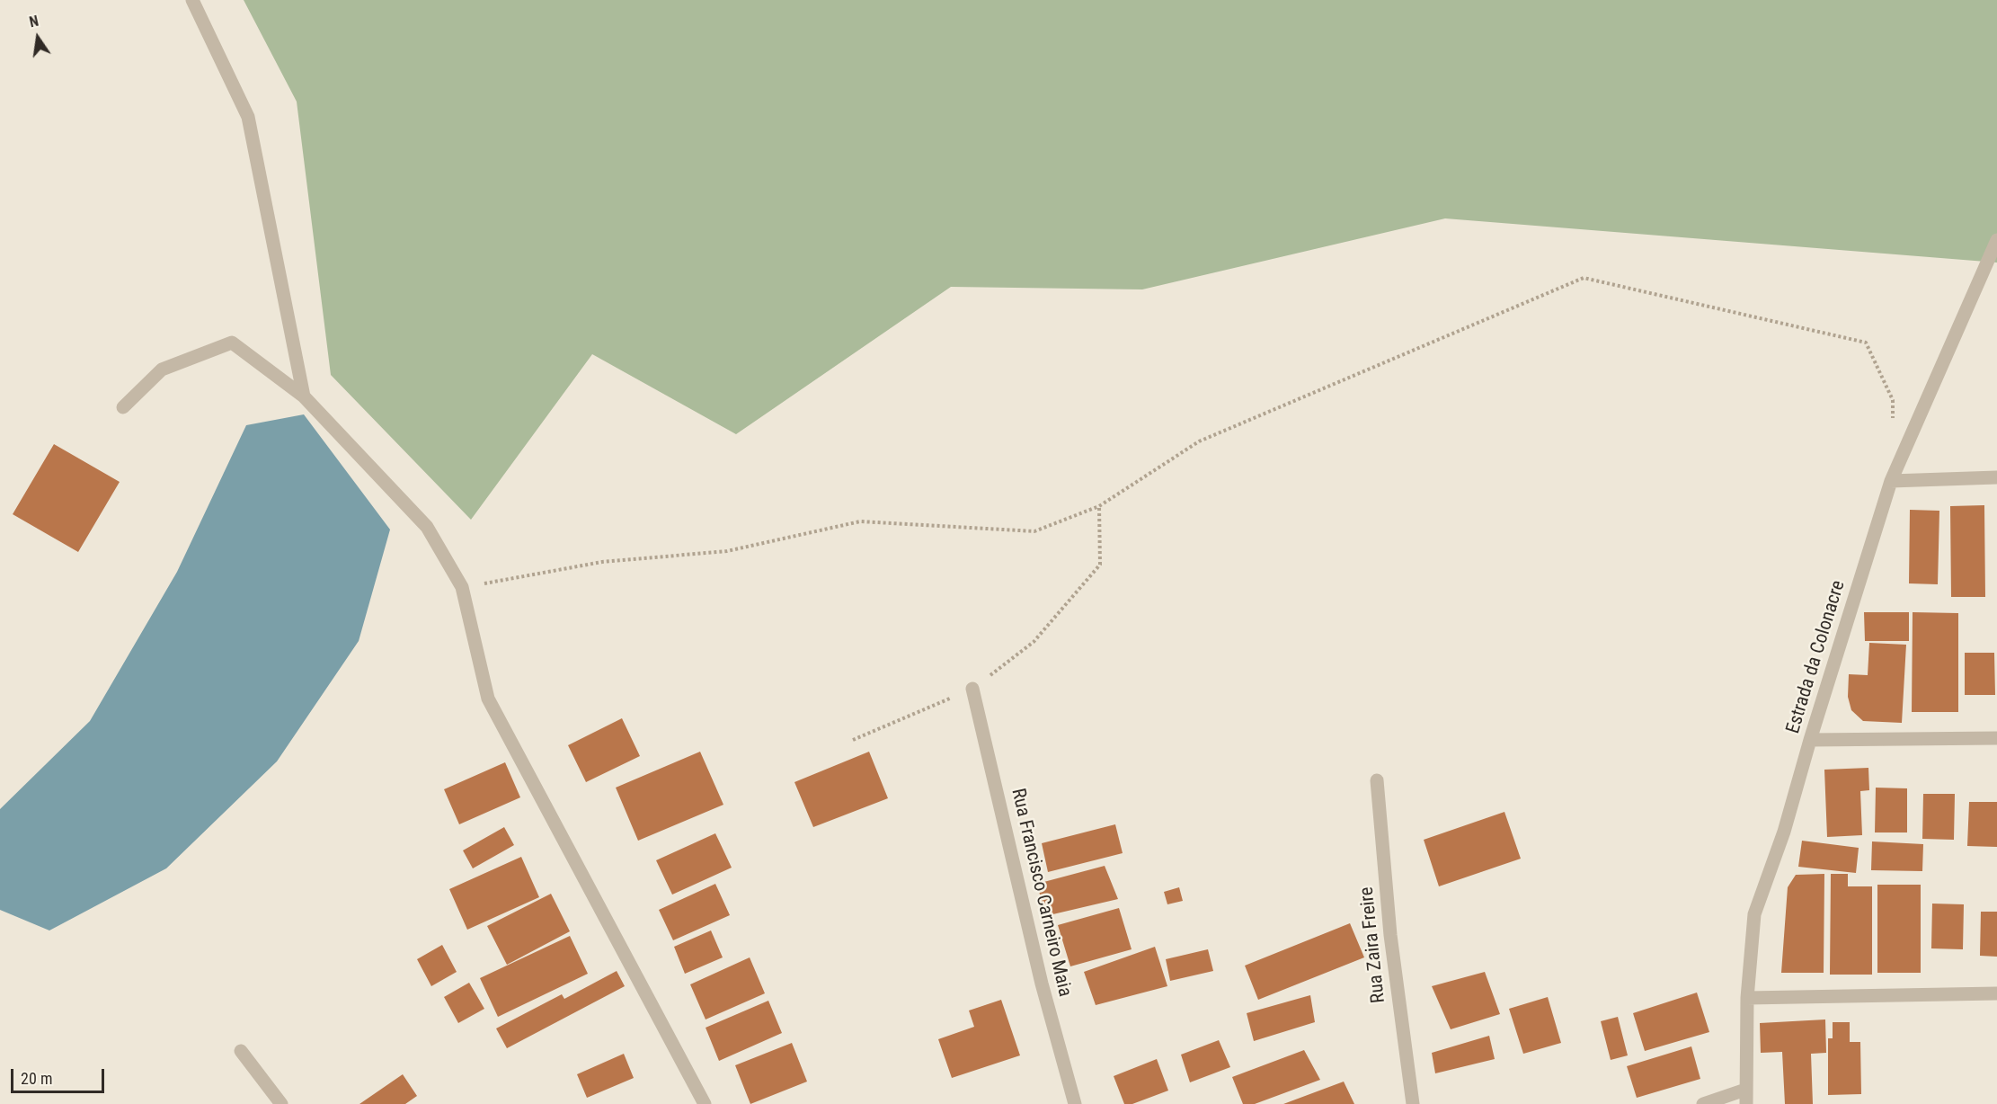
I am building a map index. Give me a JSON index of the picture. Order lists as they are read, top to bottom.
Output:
{
  "streets": {
    "street": ["Estrada da Colonacre", "Rua Francisco Carneiro Maia", "Rua Zaira Freire"]
  },
  "scale_bar": "20 m",
  "north": "top"
}
